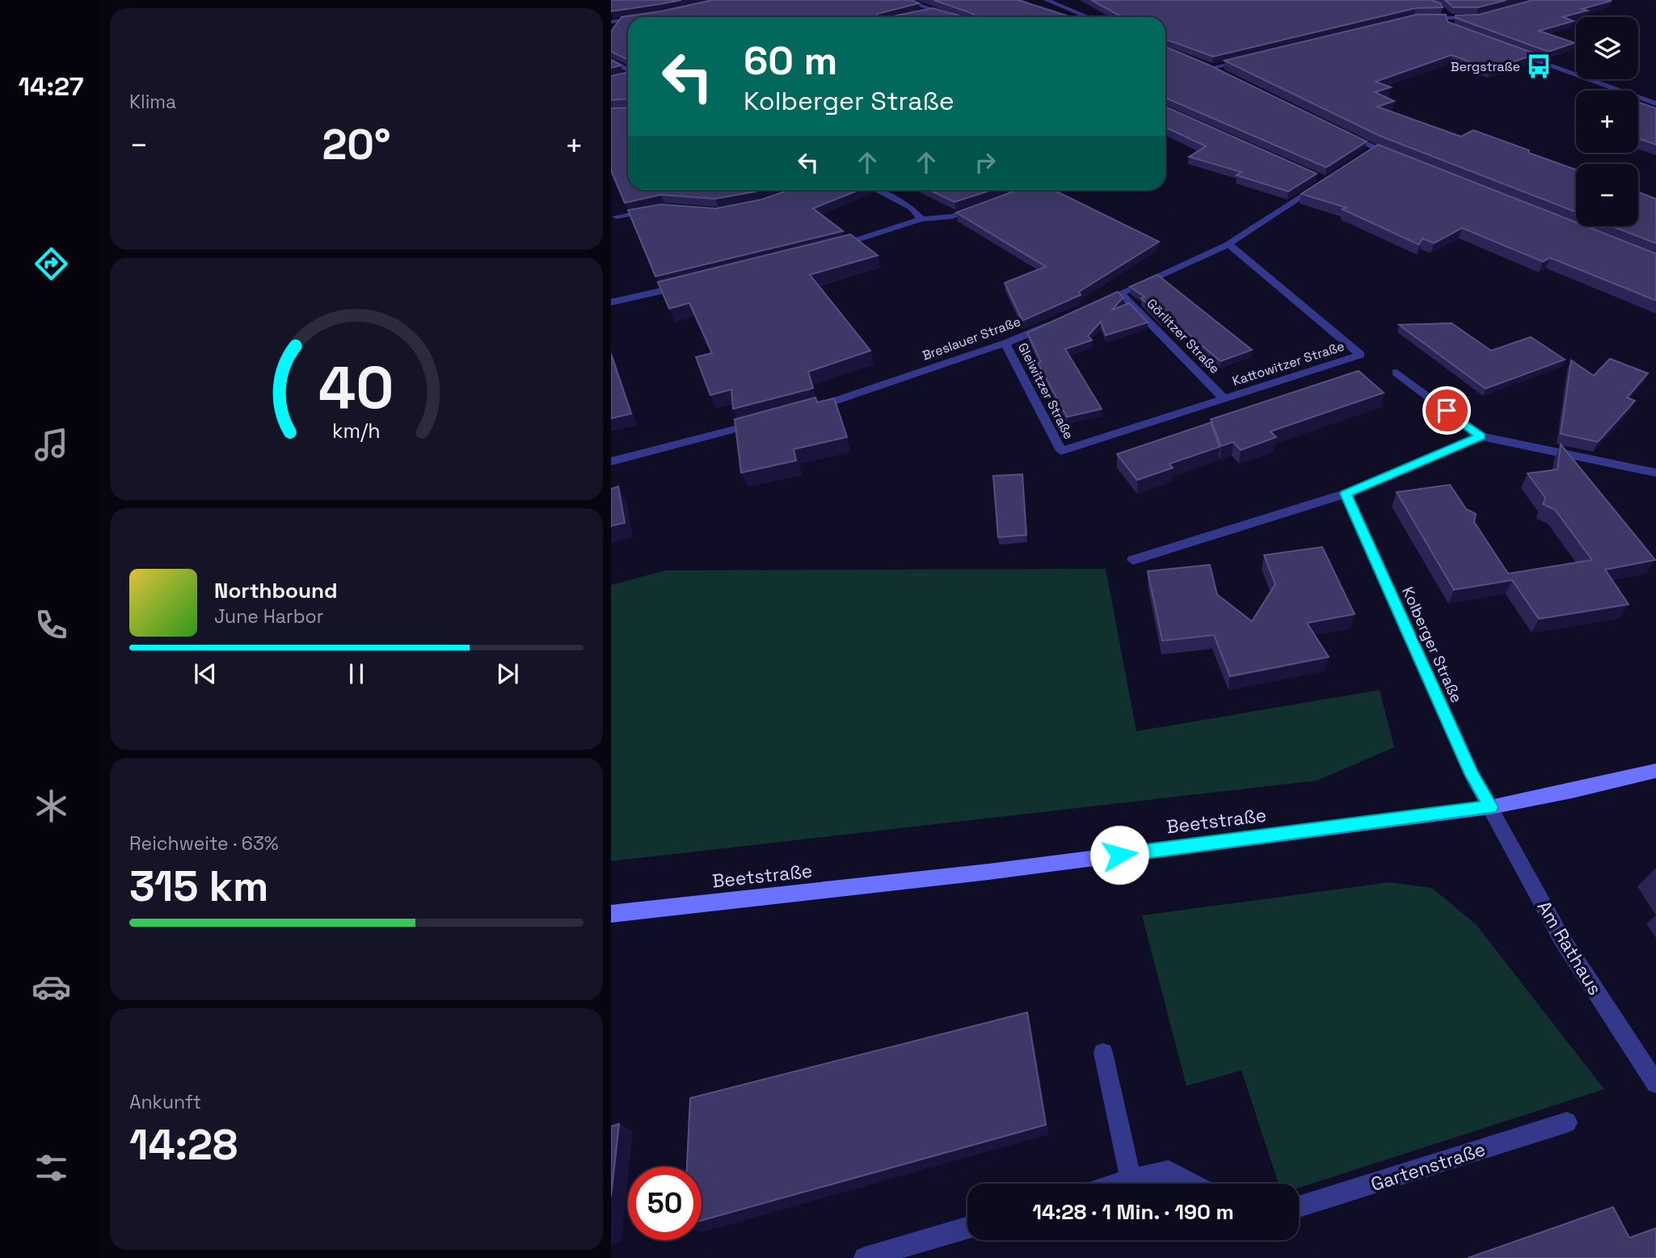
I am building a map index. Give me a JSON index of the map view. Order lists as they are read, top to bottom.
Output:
{
  "streets": {
    "main road": ["Beetstraße"],
    "street": [
      "Görlitzer Straße",
      "Breslauer Straße",
      "Kattowitzer Straße",
      "Gleiwitzer Straße",
      "Kolberger Straße",
      "Am Rathaus",
      "Gartenstraße"
    ]
  },
  "crossings": [
    ["Görlitzer Straße", "Kattowitzer Straße"],
    ["Breslauer Straße", "Gleiwitzer Straße"],
    ["Kattowitzer Straße", "Gleiwitzer Straße"],
    ["Kolberger Straße", "Beetstraße"],
    ["Kolberger Straße", "Am Rathaus"],
    ["Beetstraße", "Am Rathaus"]
  ],
  "places": {
    "bus stop": ["Bergstraße"]
  },
  "page": {
    "tabs": "14:27",
    "tile": [
      "Klima",
      ["Reichweite · 63%", "315 km"],
      ["Ankunft", "14:28"]
    ],
    "map_buttons": ["+", "−"],
    "turn": ["60 m", "Kolberger Straße"],
    "heat": ["−", "20°", "+"],
    "song": ["Northbound", "June Harbor"],
    "limit": "50",
    "trip": "14:28 · 1 Min. · 190 m",
    "gauge": ["40", "km/h"]
  }
}
